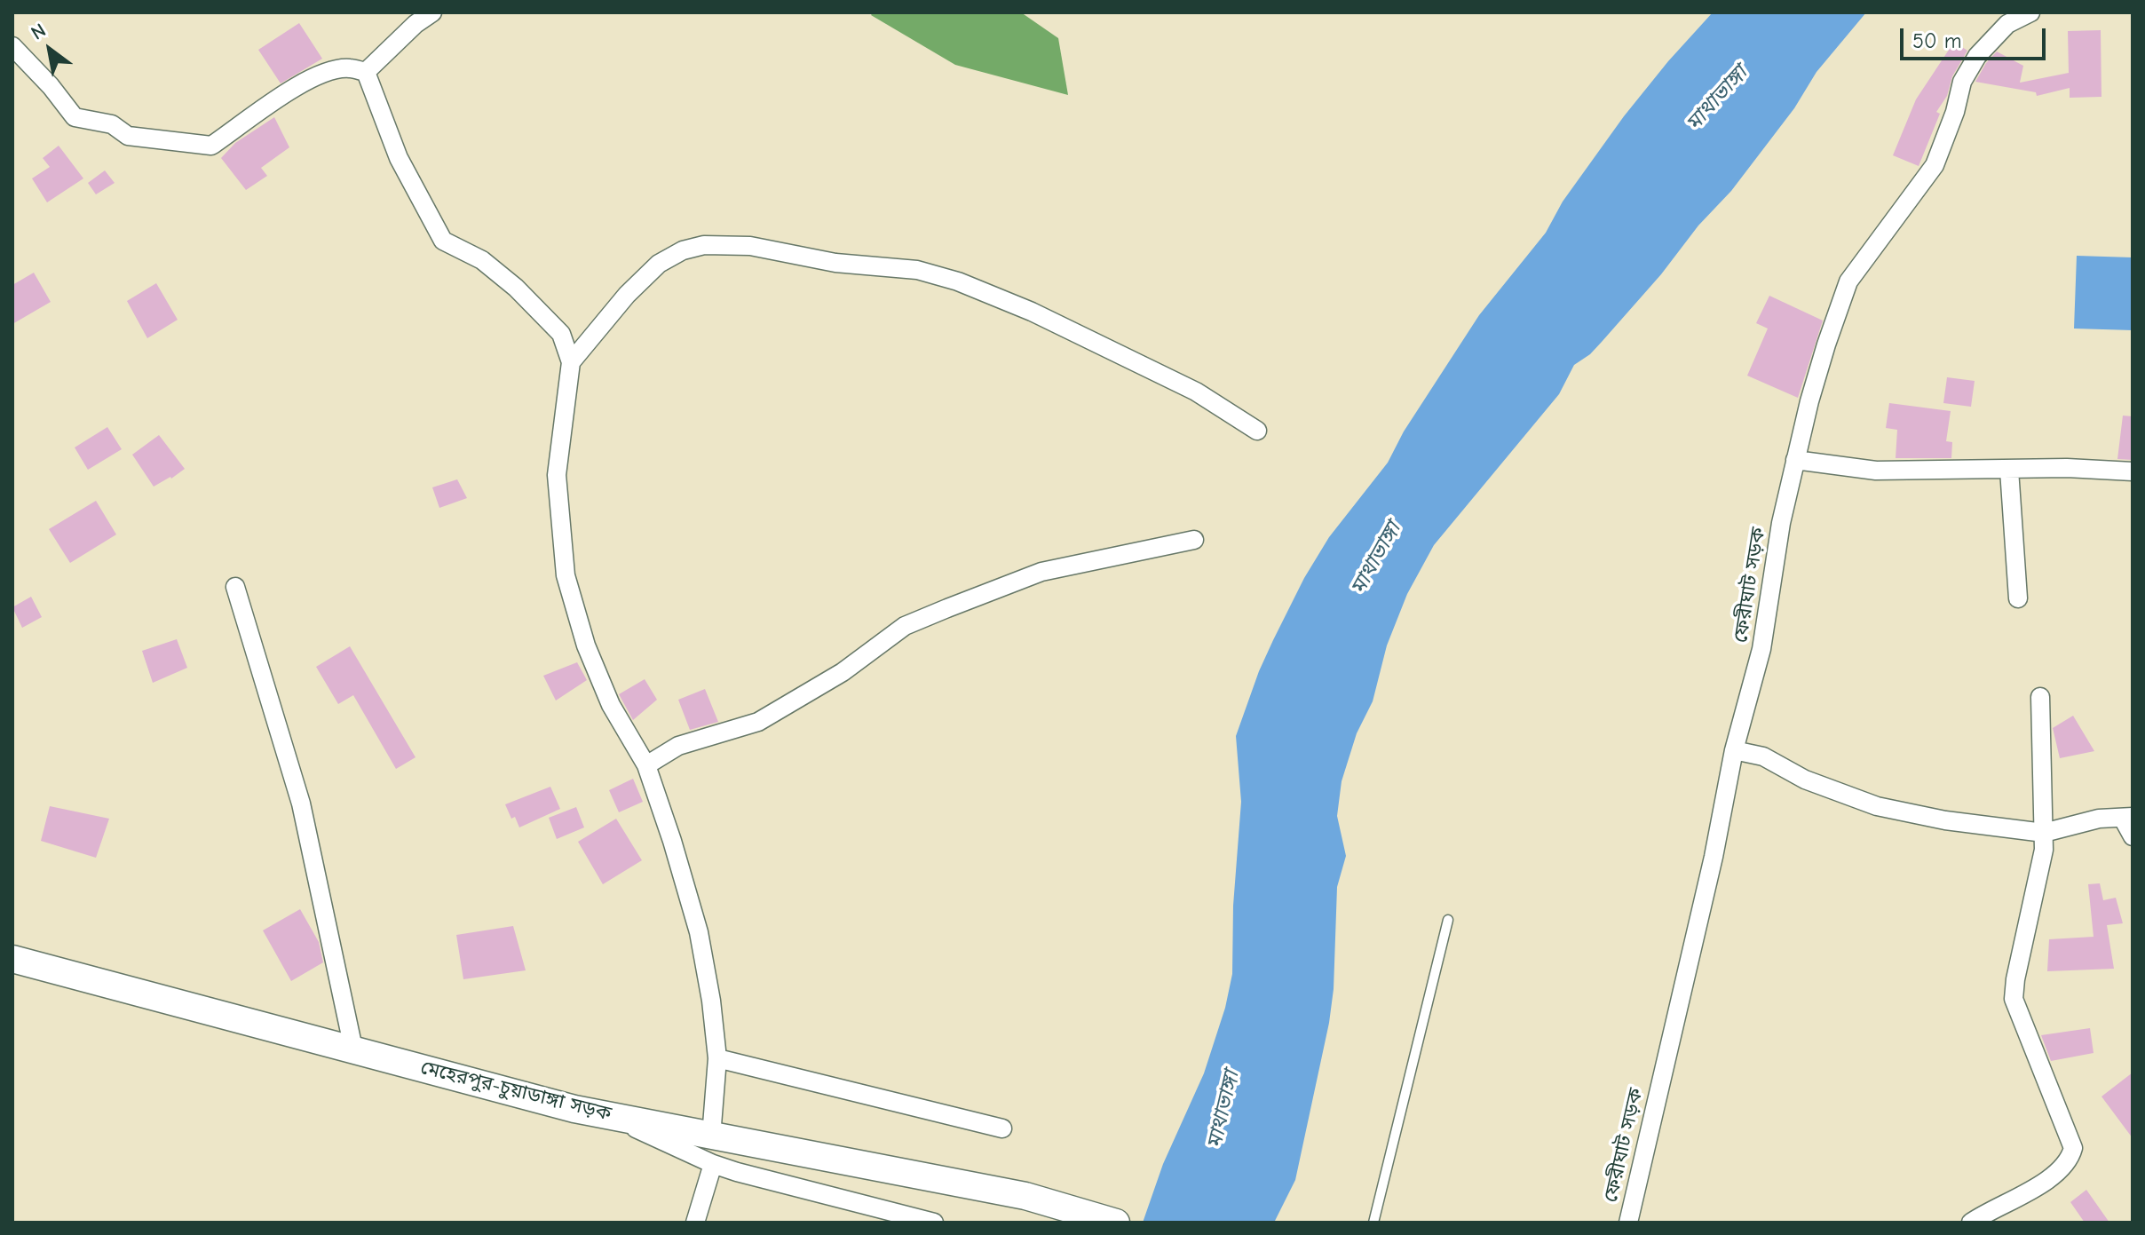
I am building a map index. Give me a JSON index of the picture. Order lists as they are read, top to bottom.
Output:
{
  "streets": {
    "main road": ["মেহেরপুর-চুয়াডাঙ্গা সড়ক"],
    "street": ["ফেরীঘাট সড়ক"]
  },
  "water": ["মাথাভাঙ্গা"],
  "scale_bar": "50 m",
  "north": "top left"
}
